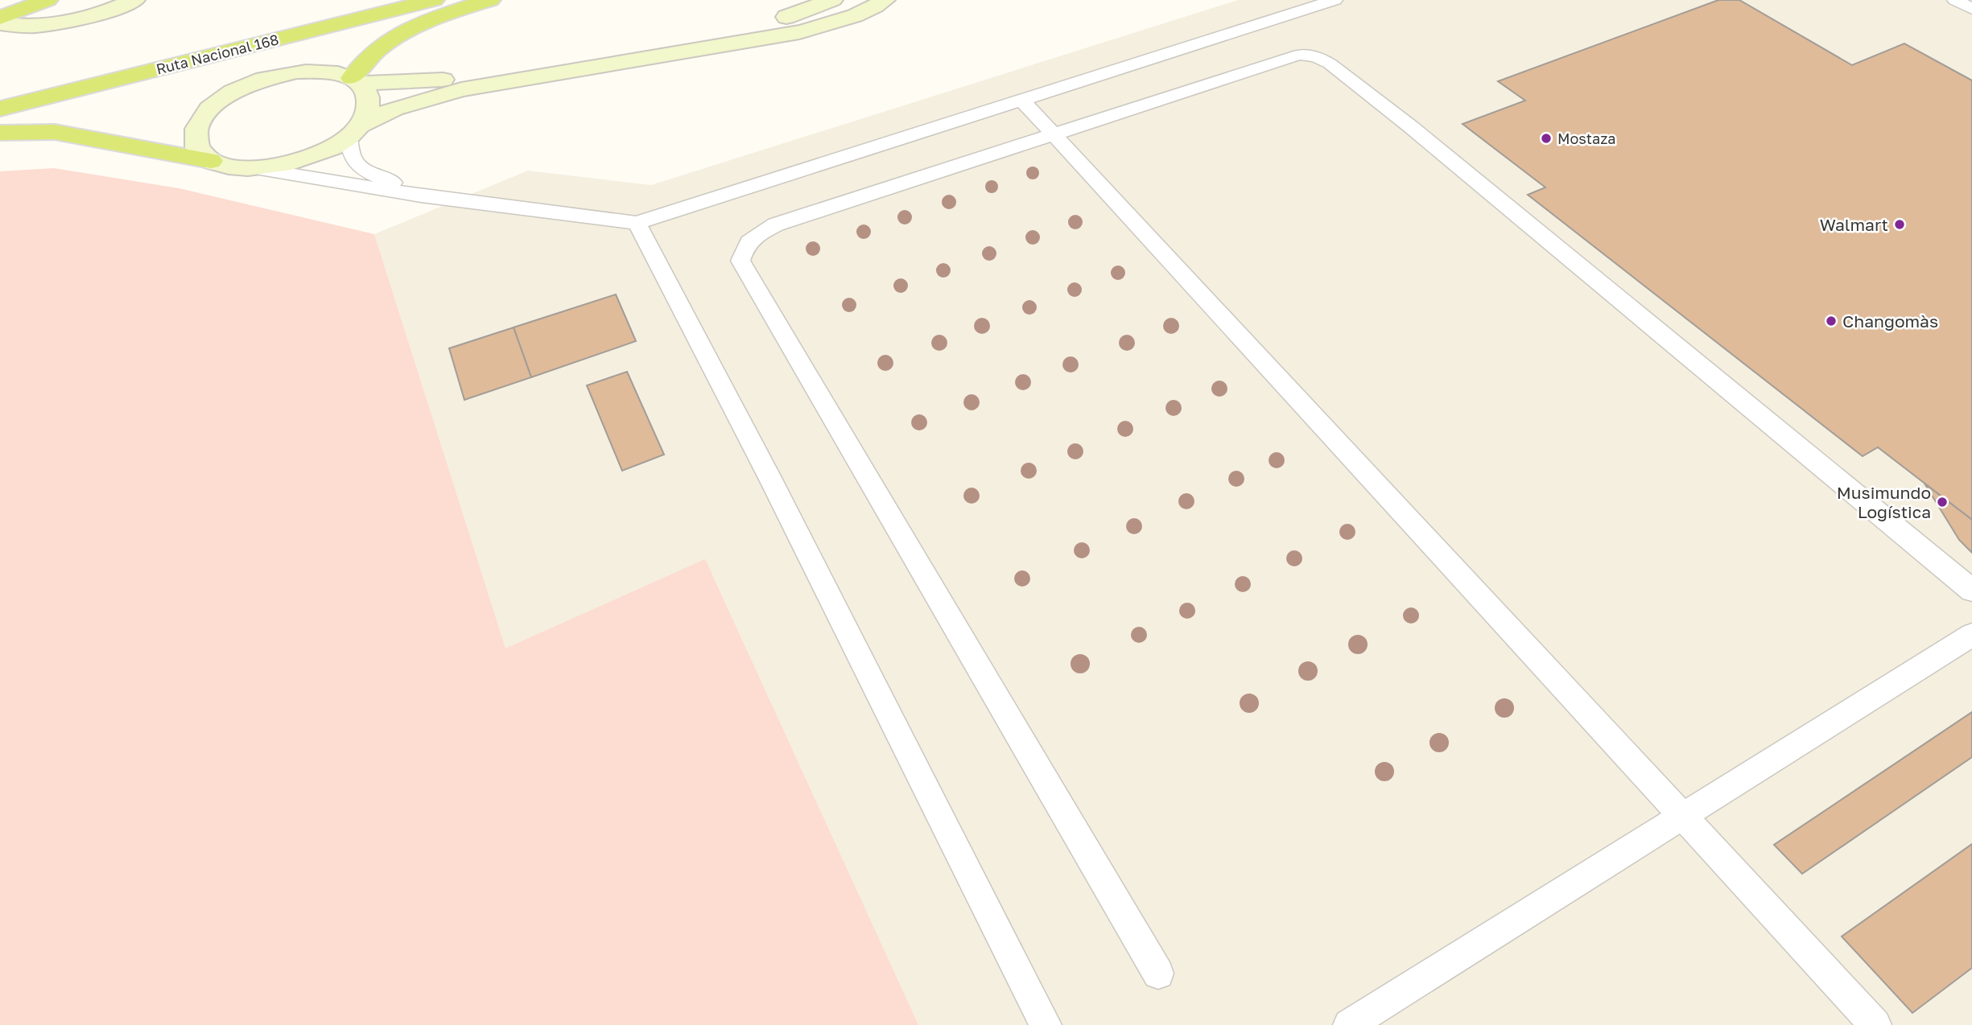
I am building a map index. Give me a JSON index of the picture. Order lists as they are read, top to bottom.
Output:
{
  "streets": {
    "highway": ["Ruta Nacional 168"]
  },
  "places": [
    "Mostaza",
    "Walmart",
    "Changomàs",
    "Musimundo Logística"
  ]
}
